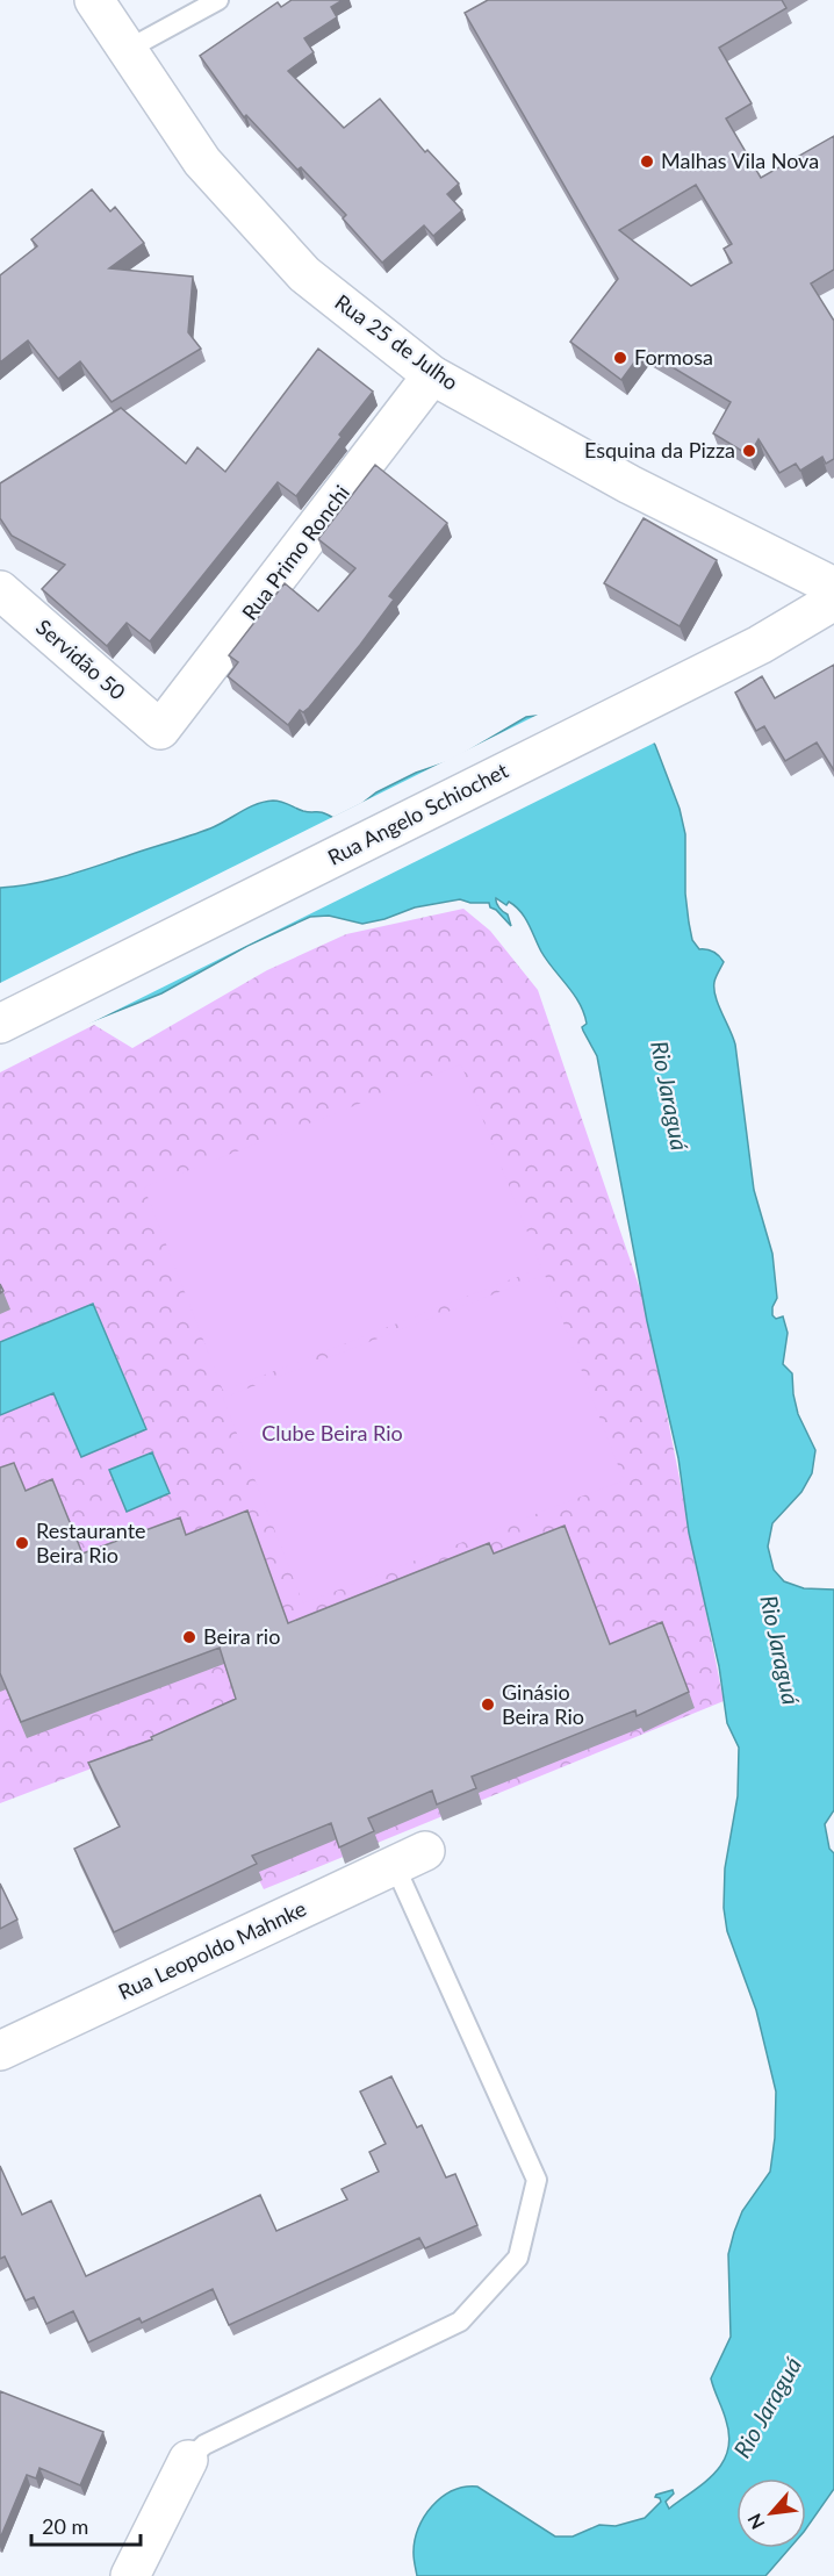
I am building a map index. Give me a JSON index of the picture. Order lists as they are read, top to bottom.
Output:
{
  "streets": {
    "main road": [
      "Rua 25 de Julho",
      "Rua Primo Ronchi",
      "Servidão 50",
      "Rua Angelo Schiochet",
      "Rua Leopoldo Mahnke"
    ]
  },
  "crossings": [
    ["Rua 25 de Julho", "Rua Primo Ronchi"],
    ["Rua Primo Ronchi", "Servidão 50"]
  ],
  "water": ["Rio Jaraguá"],
  "parks": ["Clube Beira Rio"],
  "places": [
    "Malhas Vila Nova",
    "Formosa",
    "Esquina da Pizza",
    "Restaurante Beira Rio",
    "Beira rio",
    "Ginásio Beira Rio"
  ],
  "scale_bar": "20 m",
  "north": "bottom left"
}
